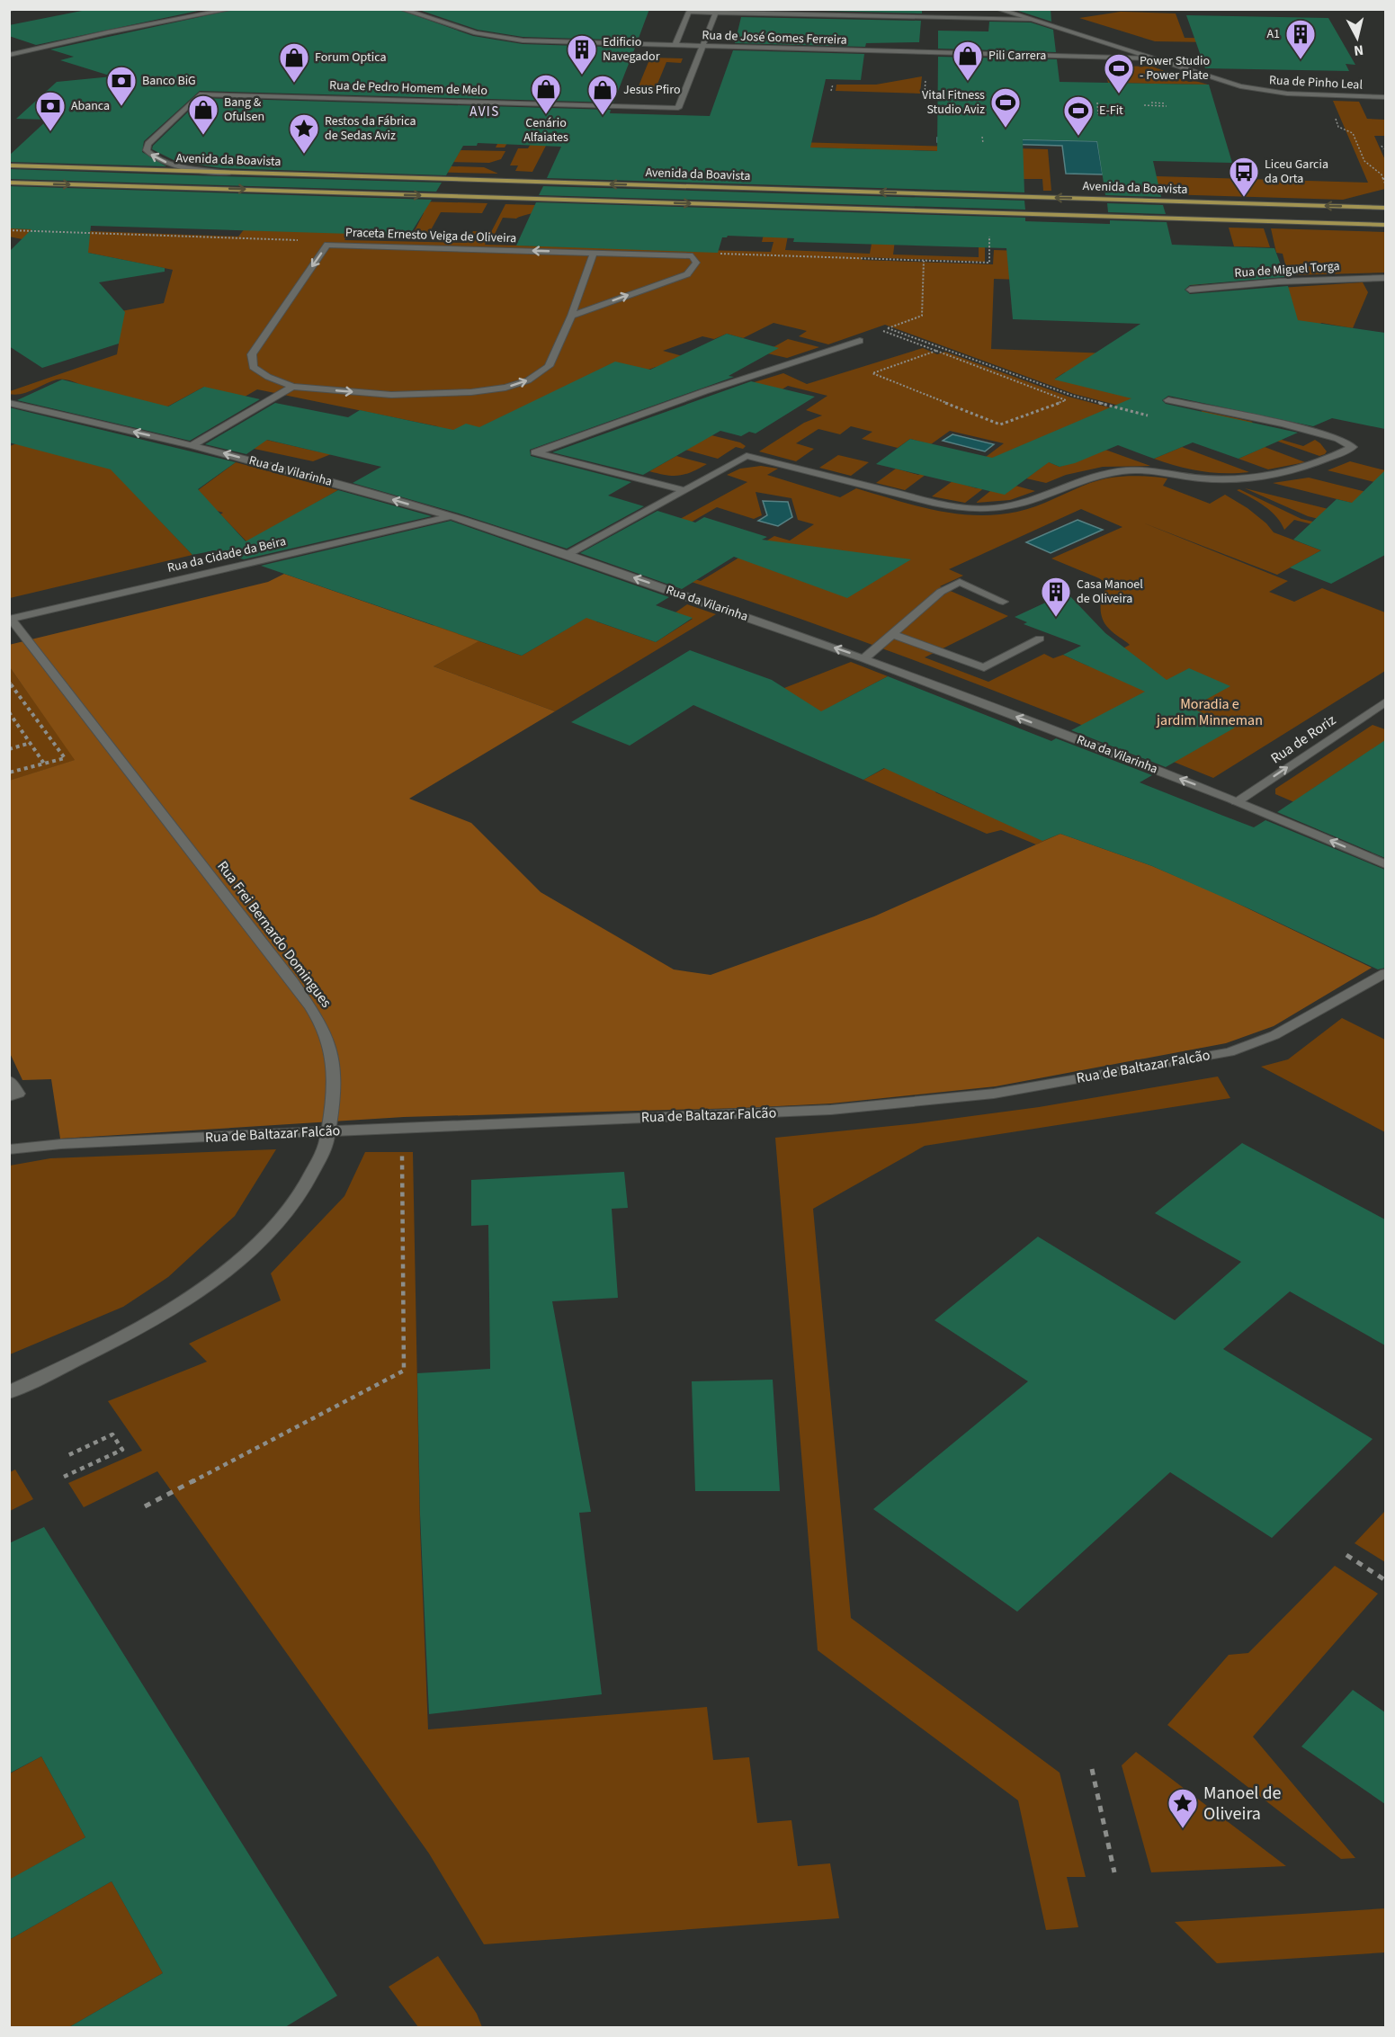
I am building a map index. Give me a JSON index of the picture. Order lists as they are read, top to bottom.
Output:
{
  "streets": {
    "main road": ["Avenida da Boavista"],
    "street": [
      "Rua de José Gomes Ferreira",
      "Rua de Pinho Leal",
      "Rua de Pedro Homem de Melo",
      "Praceta Ernesto Veiga de Oliveira",
      "Rua de Miguel Torga",
      "Rua da Vilarinha",
      "Rua da Cidade da Beira",
      "Rua de Roriz",
      "Rua Frei Bernardo Domingues",
      "Rua de Baltazar Falcão"
    ]
  },
  "crossings": [
    ["Rua de José Gomes Ferreira", "Rua de Pinho Leal"],
    ["Rua de José Gomes Ferreira", "Rua de Pedro Homem de Melo"],
    ["Rua de Pedro Homem de Melo", "Avenida da Boavista"],
    ["Rua da Vilarinha", "Rua da Cidade da Beira"],
    ["Rua da Vilarinha", "Rua de Roriz"],
    ["Rua da Cidade da Beira", "Rua Frei Bernardo Domingues"],
    ["Rua Frei Bernardo Domingues", "Rua de Baltazar Falcão"]
  ],
  "one_way": ["Rua da Vilarinha", "Rua de Roriz"],
  "districts": ["AVIS"],
  "parks": ["Moradia e jardim Minneman"],
  "places": {
    "building": ["A1", "Edificio Navegador", "Casa Manoel de Oliveira"],
    "shop": [
      "Pili Carrera",
      "Forum Optica",
      "Cenário Alfaiates",
      "Jesus Pfiro",
      "Bang & Ofulsen"
    ],
    "sports": ["Power Studio - Power Plate", "Vital Fitness Studio Aviz", "E-Fit"],
    "bank": ["Banco BiG", "Abanca"],
    "place": ["Restos da Fábrica de Sedas Aviz", "Manoel de Oliveira"],
    "bus stop": ["Liceu Garcia da Orta"]
  },
  "north": "bottom"
}
